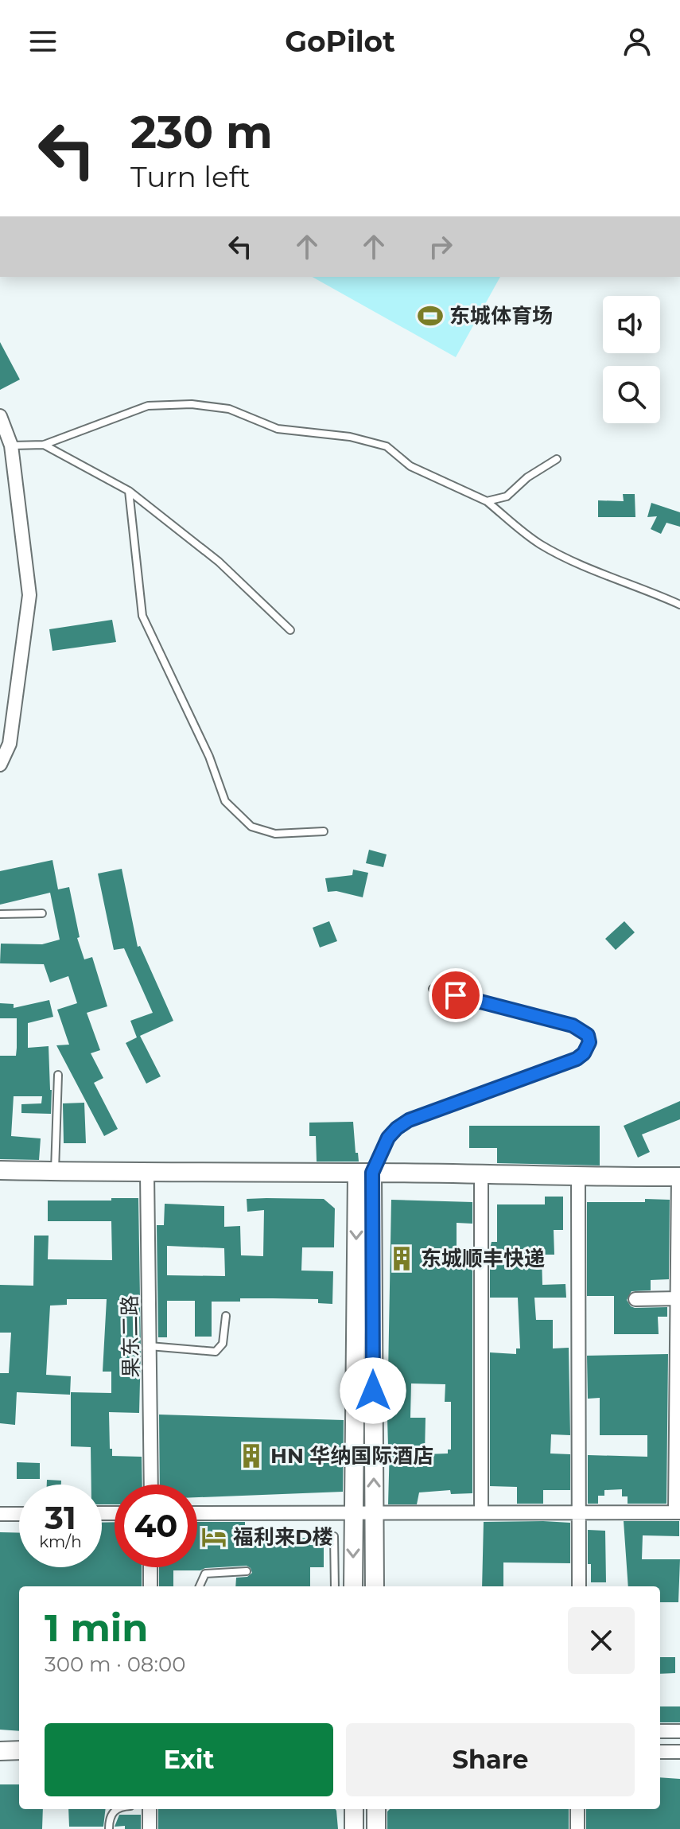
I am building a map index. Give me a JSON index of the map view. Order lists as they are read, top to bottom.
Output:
{
  "streets": {
    "street": ["果东二路"]
  },
  "places": {
    "sports": ["东城体育场"],
    "building": ["东城顺丰快递", "HN 华纳国际酒店"],
    "hotel": ["福利来D楼"]
  },
  "page": {
    "header": "GoPilot",
    "turn": ["230 m", "Turn left"],
    "speed": "31 km/h",
    "limit": "40",
    "heading": ["1 min", "300 m · 08:00"],
    "buttons": ["Exit", "Share"]
  }
}
